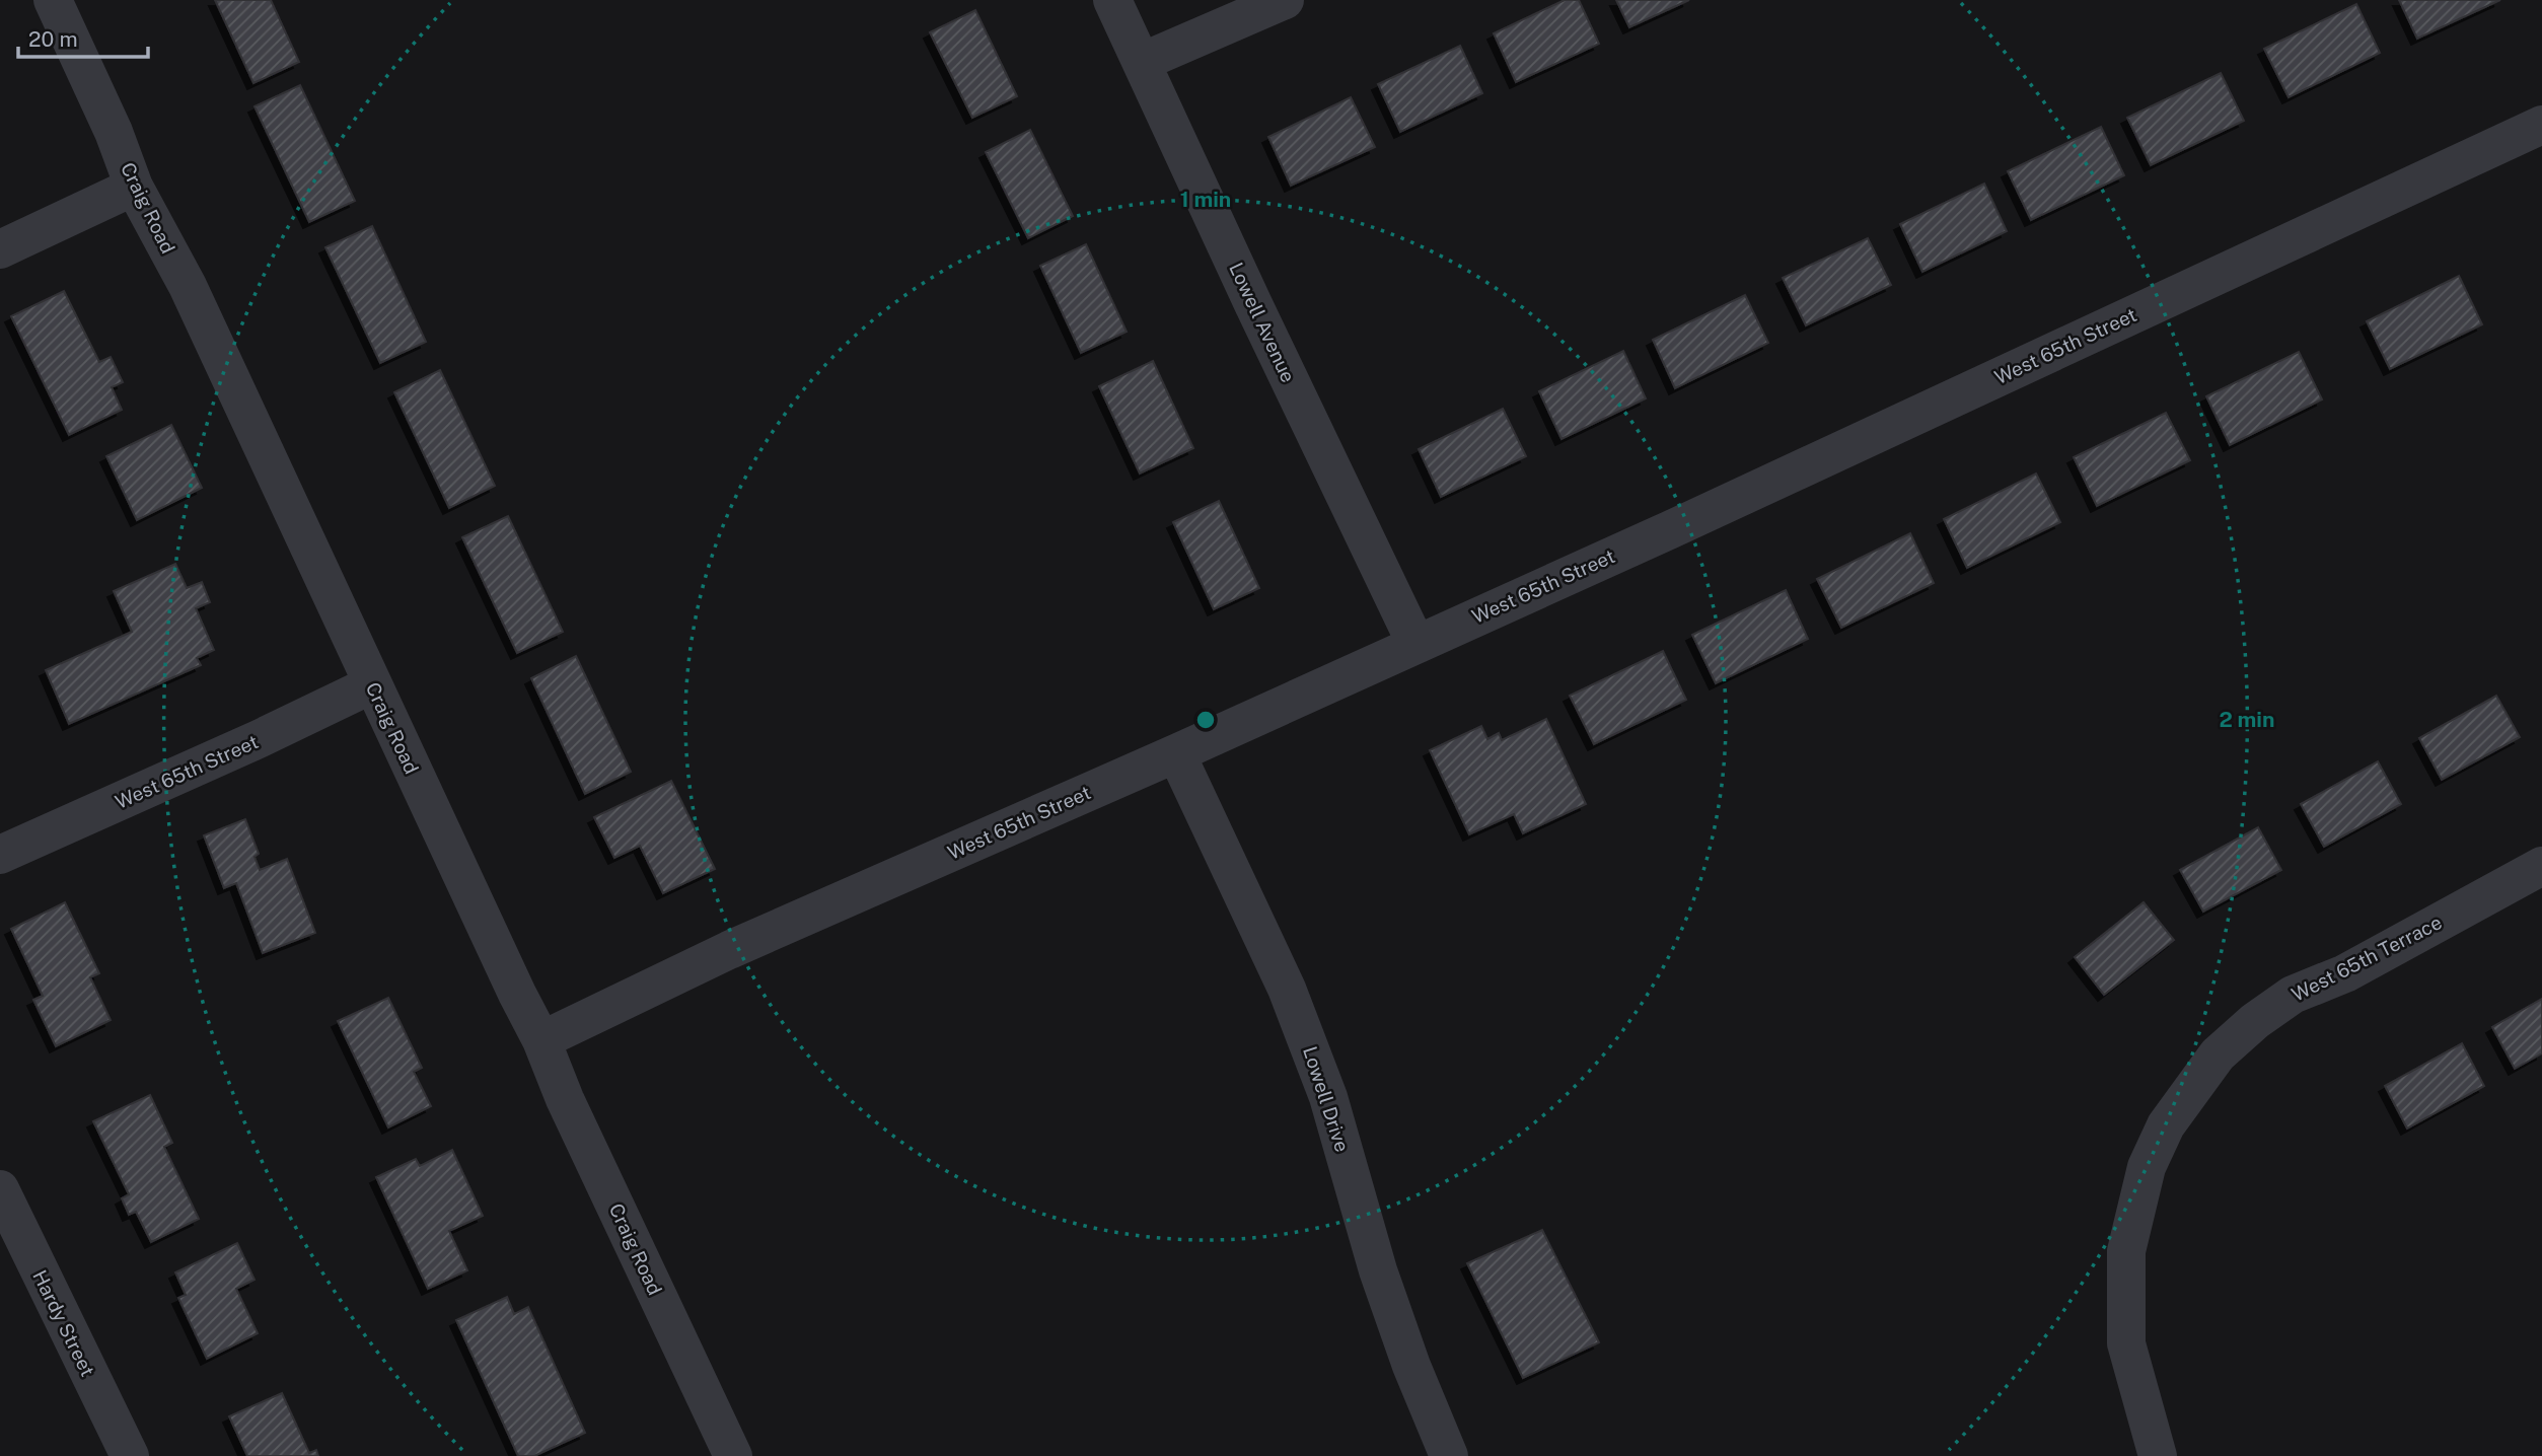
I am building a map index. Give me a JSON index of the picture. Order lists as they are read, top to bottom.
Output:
{
  "streets": {
    "street": [
      "Craig Road",
      "Lowell Avenue",
      "West 65th Street",
      "West 65th Terrace",
      "Lowell Drive",
      "Hardy Street"
    ]
  },
  "crossings": [
    ["Craig Road", "West 65th Street"],
    ["Lowell Avenue", "West 65th Street"],
    ["West 65th Street", "Lowell Drive"]
  ],
  "scale_bar": "20 m",
  "rings": ["1 min", "2 min"]
}
